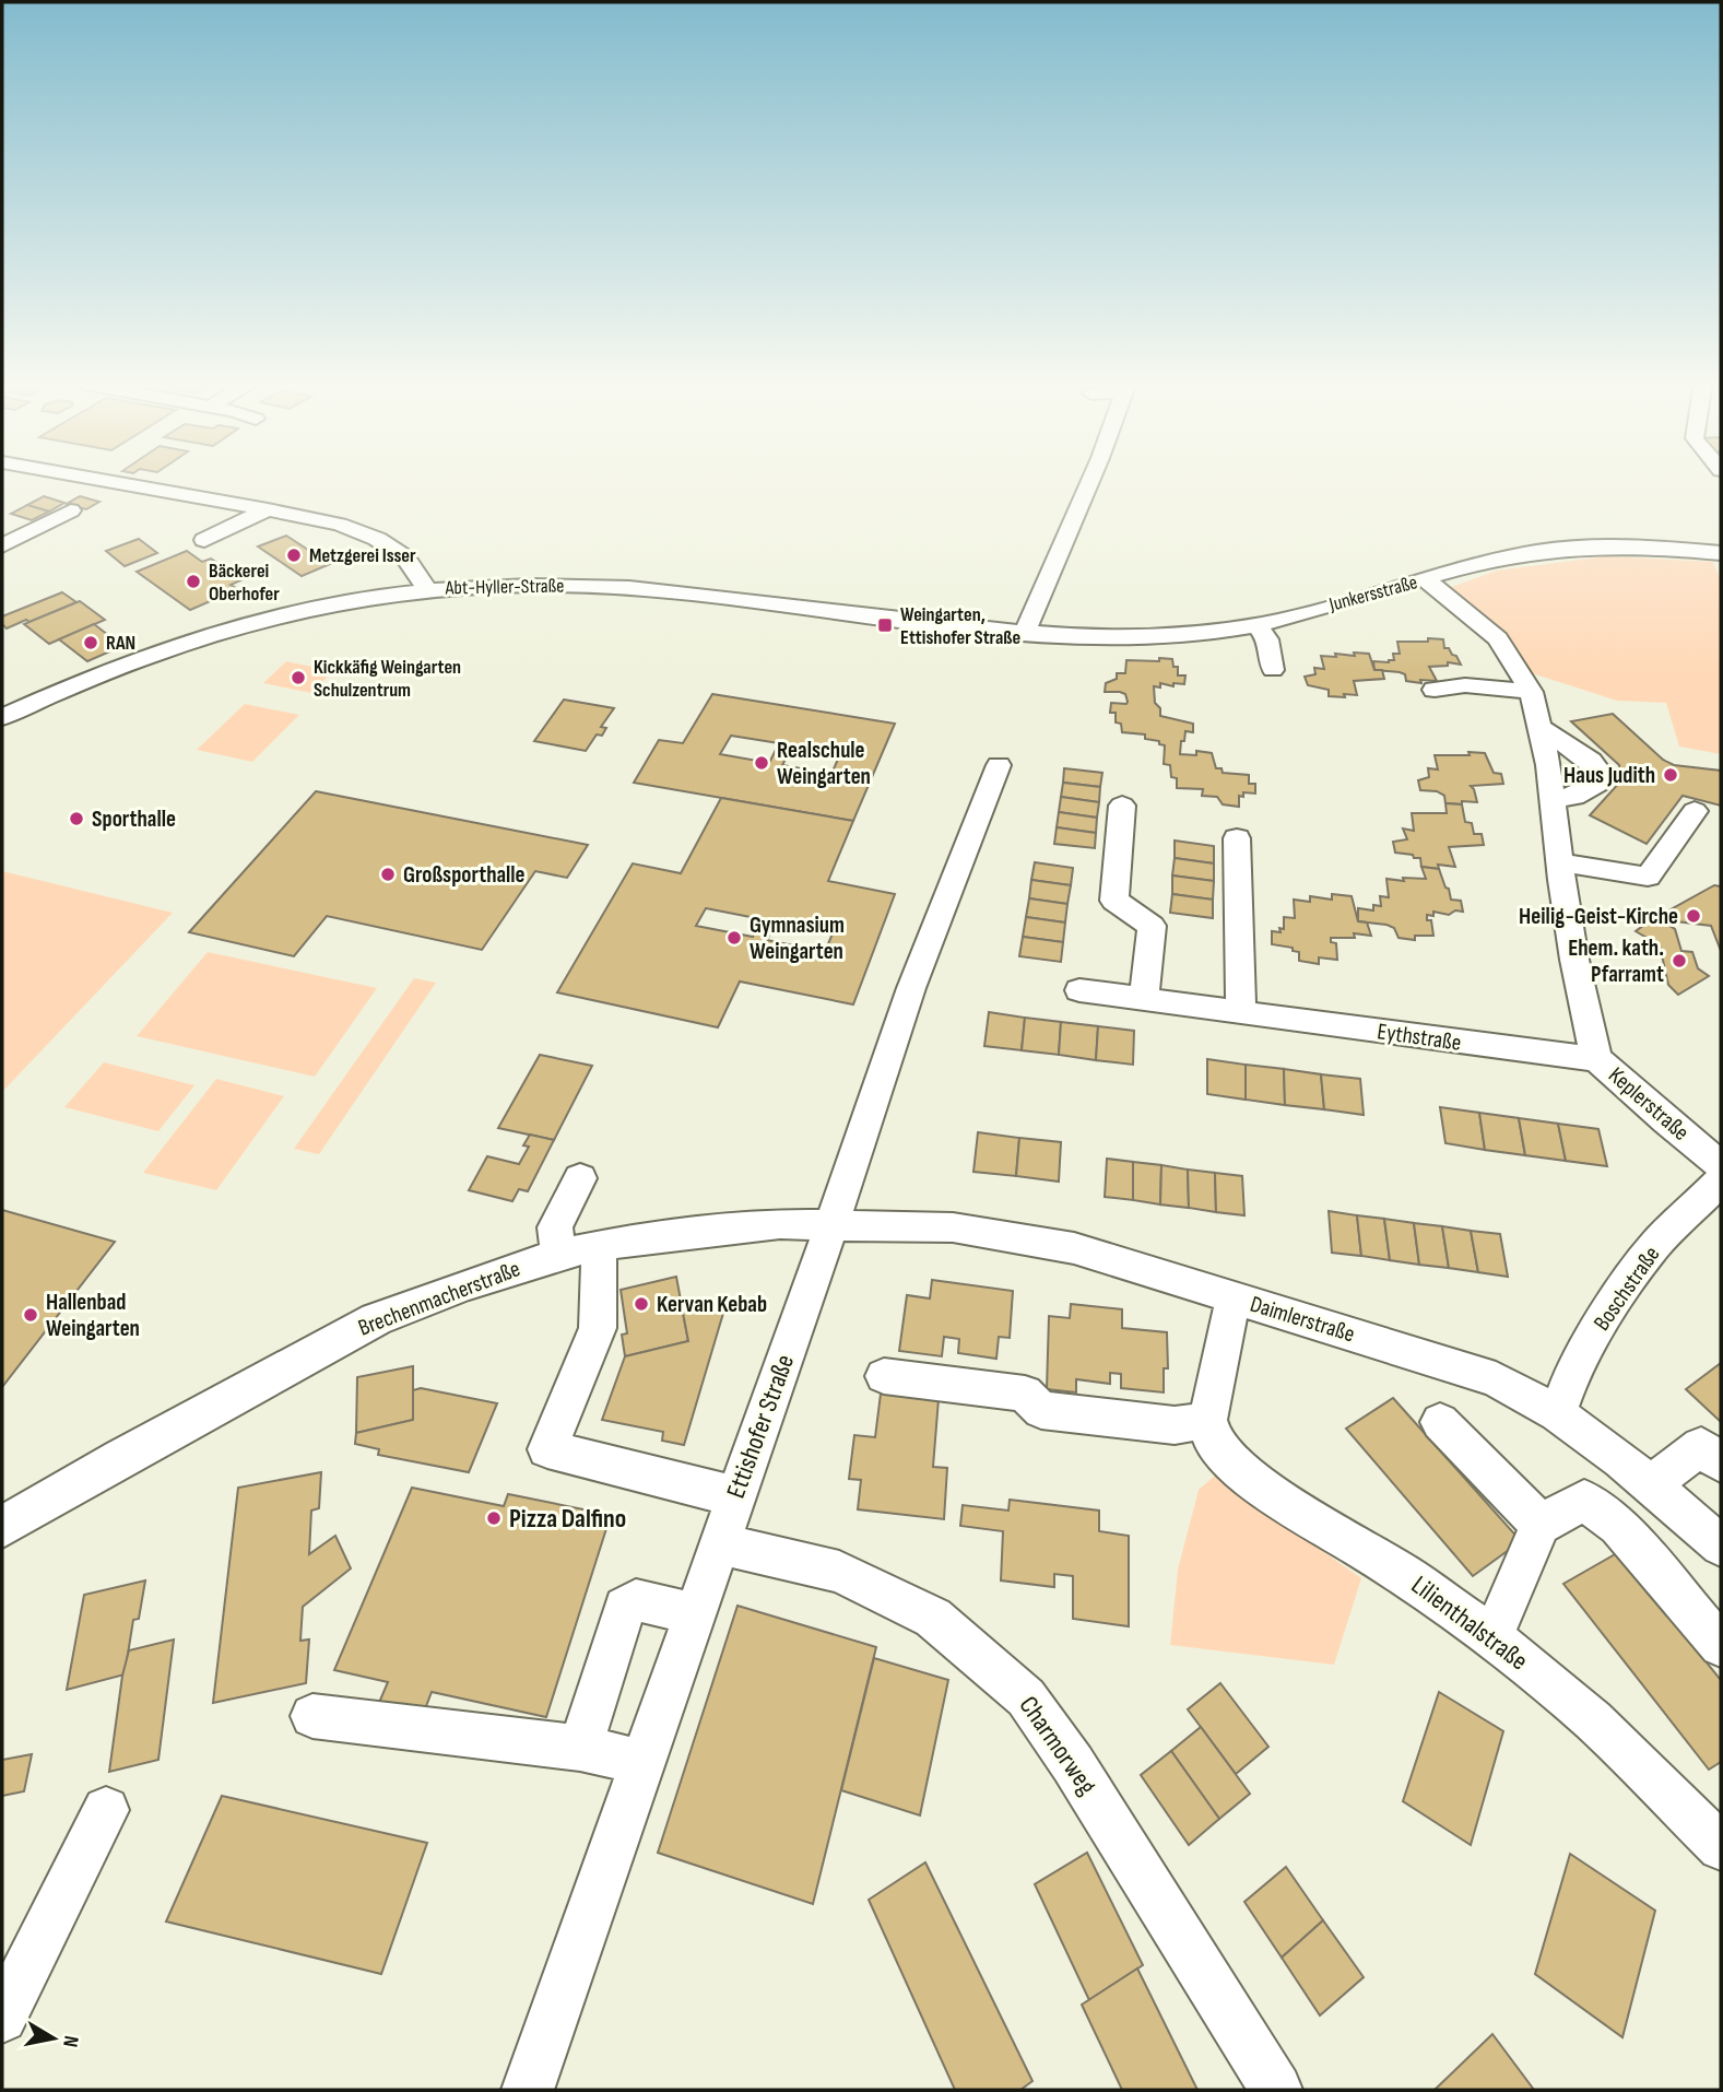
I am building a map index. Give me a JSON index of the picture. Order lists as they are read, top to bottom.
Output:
{
  "streets": {
    "street": [
      "Abt-Hyller-Straße",
      "Junkersstraße",
      "Eythstraße",
      "Keplerstraße",
      "Boschstraße",
      "Brechenmacherstraße",
      "Daimlerstraße",
      "Ettishofer Straße",
      "Lilienthalstraße",
      "Charmorweg"
    ]
  },
  "crossings": [
    ["Abt-Hyller-Straße", "Junkersstraße"],
    ["Junkersstraße", "Keplerstraße"],
    ["Eythstraße", "Keplerstraße"],
    ["Boschstraße", "Daimlerstraße"],
    ["Brechenmacherstraße", "Daimlerstraße"],
    ["Brechenmacherstraße", "Ettishofer Straße"],
    ["Daimlerstraße", "Ettishofer Straße"],
    ["Ettishofer Straße", "Charmorweg"]
  ],
  "places": {
    "other": [
      "Metzgerei Isser",
      "Bäckerei Oberhofer",
      "RAN",
      "Kickkäfig Weingarten Schulzentrum",
      "Realschule Weingarten",
      "Haus Judith",
      "Sporthalle",
      "Großsporthalle",
      "Heilig-Geist-Kirche",
      "Gymnasium Weingarten",
      "Ehem. kath. Pfarramt",
      "Kervan Kebab",
      "Hallenbad Weingarten",
      "Pizza Dalfino"
    ],
    "transit": ["Weingarten, Ettishofer Straße"]
  },
  "north": "right"
}
